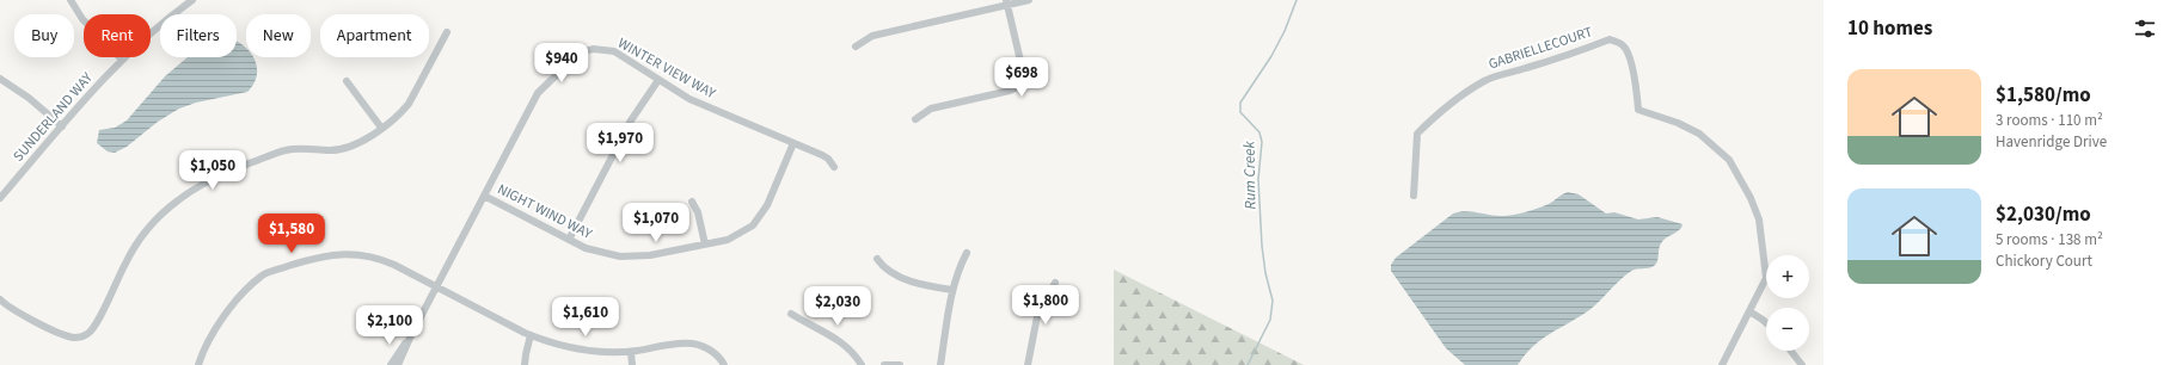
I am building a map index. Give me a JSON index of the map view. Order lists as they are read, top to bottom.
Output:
{
  "streets": {
    "street": [
      "GABRIELLECOURT",
      "WINTER VIEW WAY",
      "SUNDERLAND WAY",
      "NIGHT WIND WAY"
    ]
  },
  "crossings": [
    ["WINTER VIEW WAY", "NIGHT WIND WAY"]
  ],
  "water": ["Rum Creek"],
  "page": {
    "heading": "10 homes",
    "chip": [
      "Buy",
      "Rent",
      "Filters",
      "New",
      "Apartment"
    ],
    "price": [
      "$940",
      "$698",
      "$1,970",
      "$1,050",
      "$1,070",
      "$1,580",
      "$1,800",
      "$2,030",
      "$1,610",
      "$2,100"
    ],
    "list": [
      {
        "name": "$1,580/mo",
        "note": "3 rooms · 110 m² · Havenridge Drive"
      },
      {
        "name": "$2,030/mo",
        "note": "5 rooms · 138 m² · Chickory Court"
      }
    ],
    "map_buttons": ["+", "−"]
  }
}
